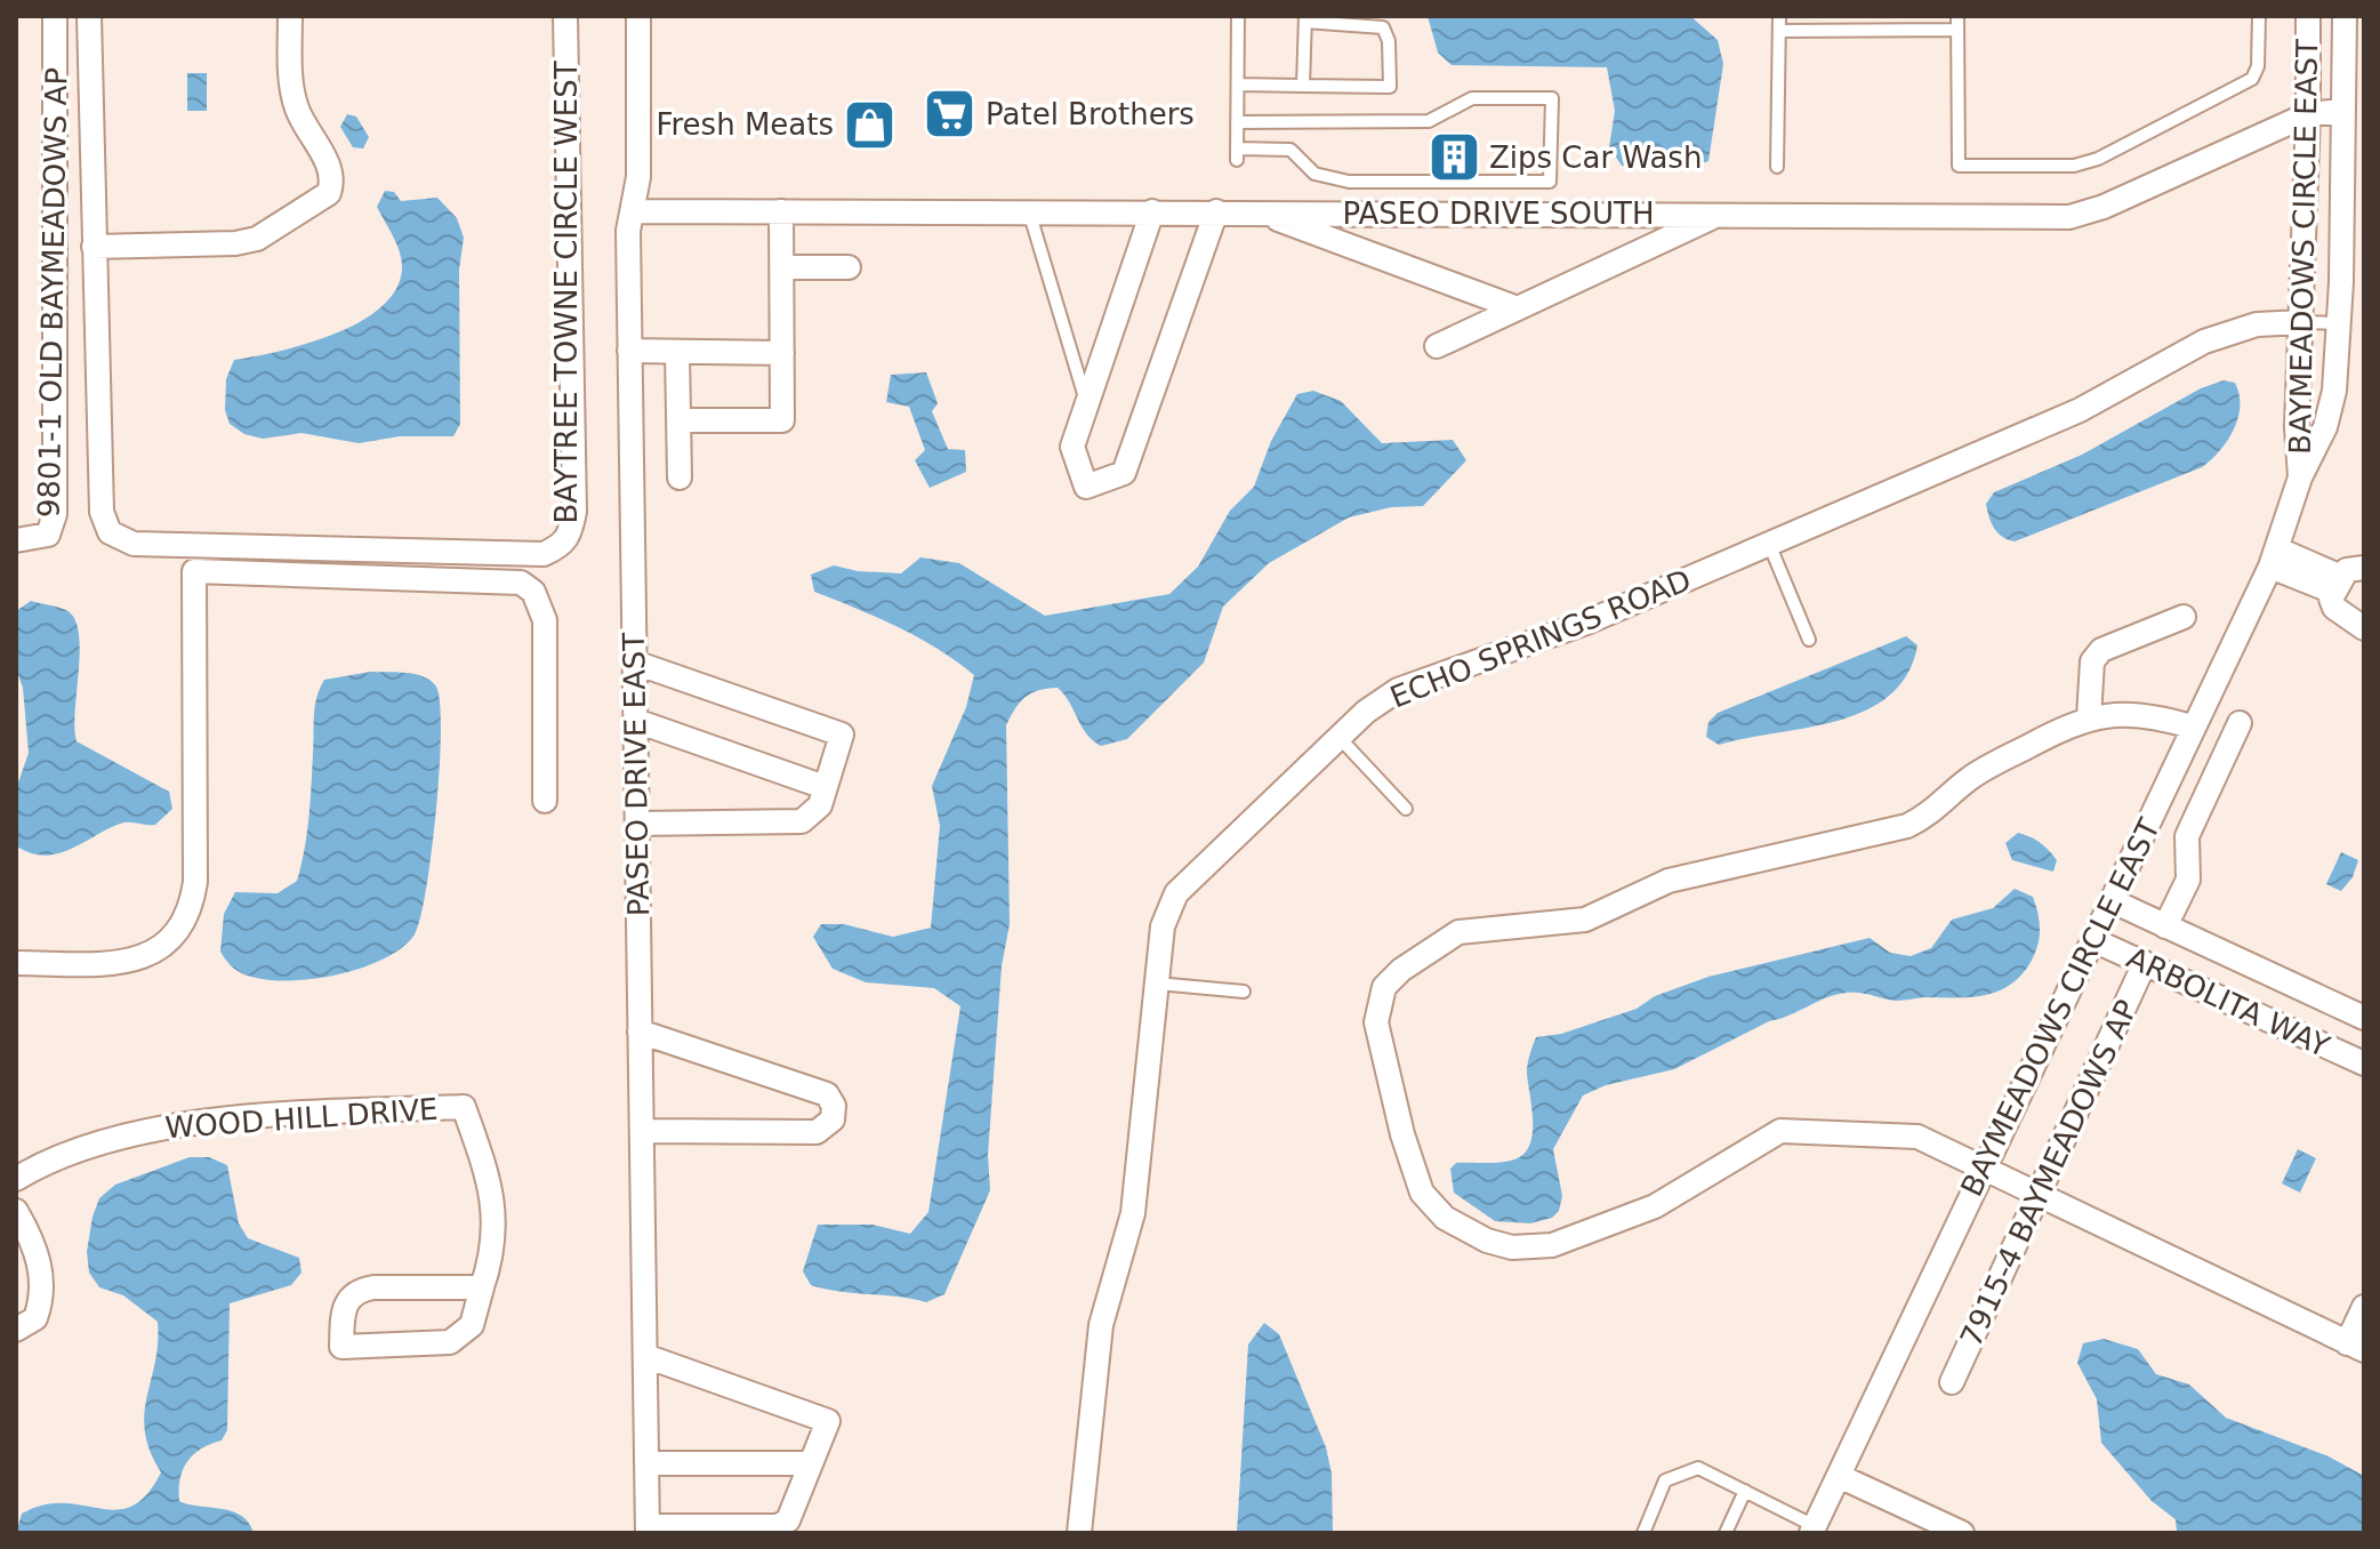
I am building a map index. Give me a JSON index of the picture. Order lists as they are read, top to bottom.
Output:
{
  "streets": {
    "street": [
      "PASEO DRIVE SOUTH",
      "BAYMEADOWS CIRCLE EAST",
      "9801-1 OLD BAYMEADOWS AP",
      "BAYTREE TOWNE CIRCLE WEST",
      "ECHO SPRINGS ROAD",
      "PASEO DRIVE EAST",
      "ARBOLITA WAY",
      "WOOD HILL DRIVE",
      "7915-4 BAYMEADOWS AP"
    ]
  },
  "crossings": [
    ["PASEO DRIVE SOUTH", "BAYMEADOWS CIRCLE EAST"],
    ["PASEO DRIVE SOUTH", "PASEO DRIVE EAST"],
    ["BAYMEADOWS CIRCLE EAST", "ECHO SPRINGS ROAD"],
    ["BAYMEADOWS CIRCLE EAST", "ARBOLITA WAY"],
    ["ARBOLITA WAY", "7915-4 BAYMEADOWS AP"]
  ],
  "places": {
    "supermarket": ["Patel Brothers"],
    "shop": ["Fresh Meats"],
    "building": ["Zips Car Wash"]
  }
}
